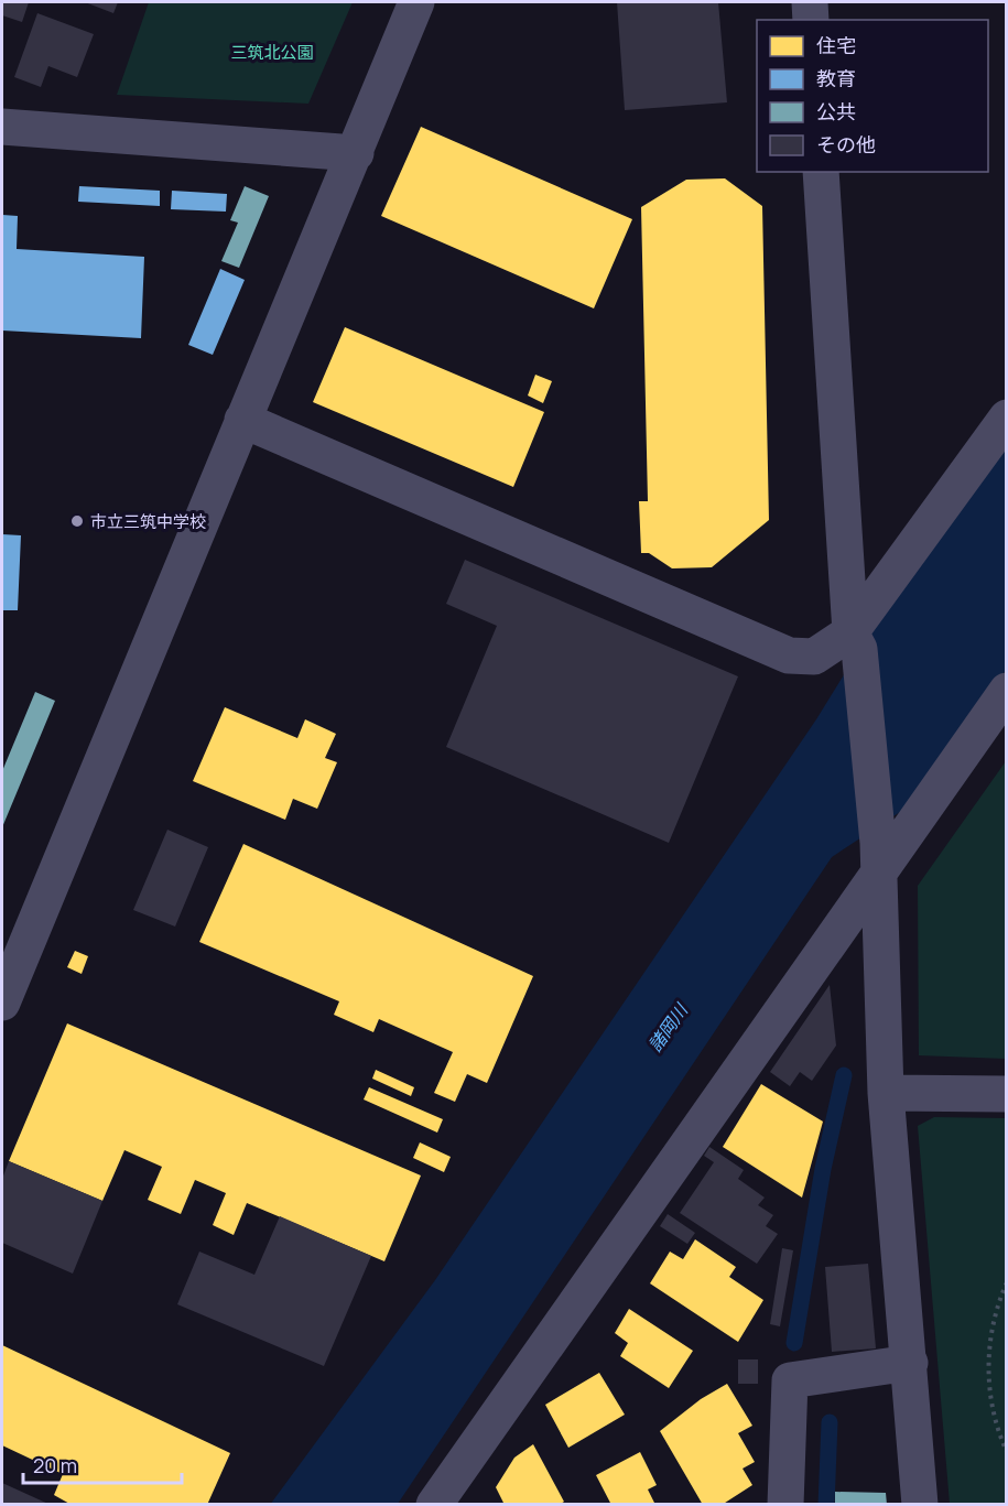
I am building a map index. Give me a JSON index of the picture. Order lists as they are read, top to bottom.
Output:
{
  "water": ["諸岡川"],
  "parks": ["三筑北公園"],
  "places": ["市立三筑中学校"],
  "legend": [
    "住宅",
    "教育",
    "公共",
    "その他"
  ],
  "scale_bar": "20 m"
}
